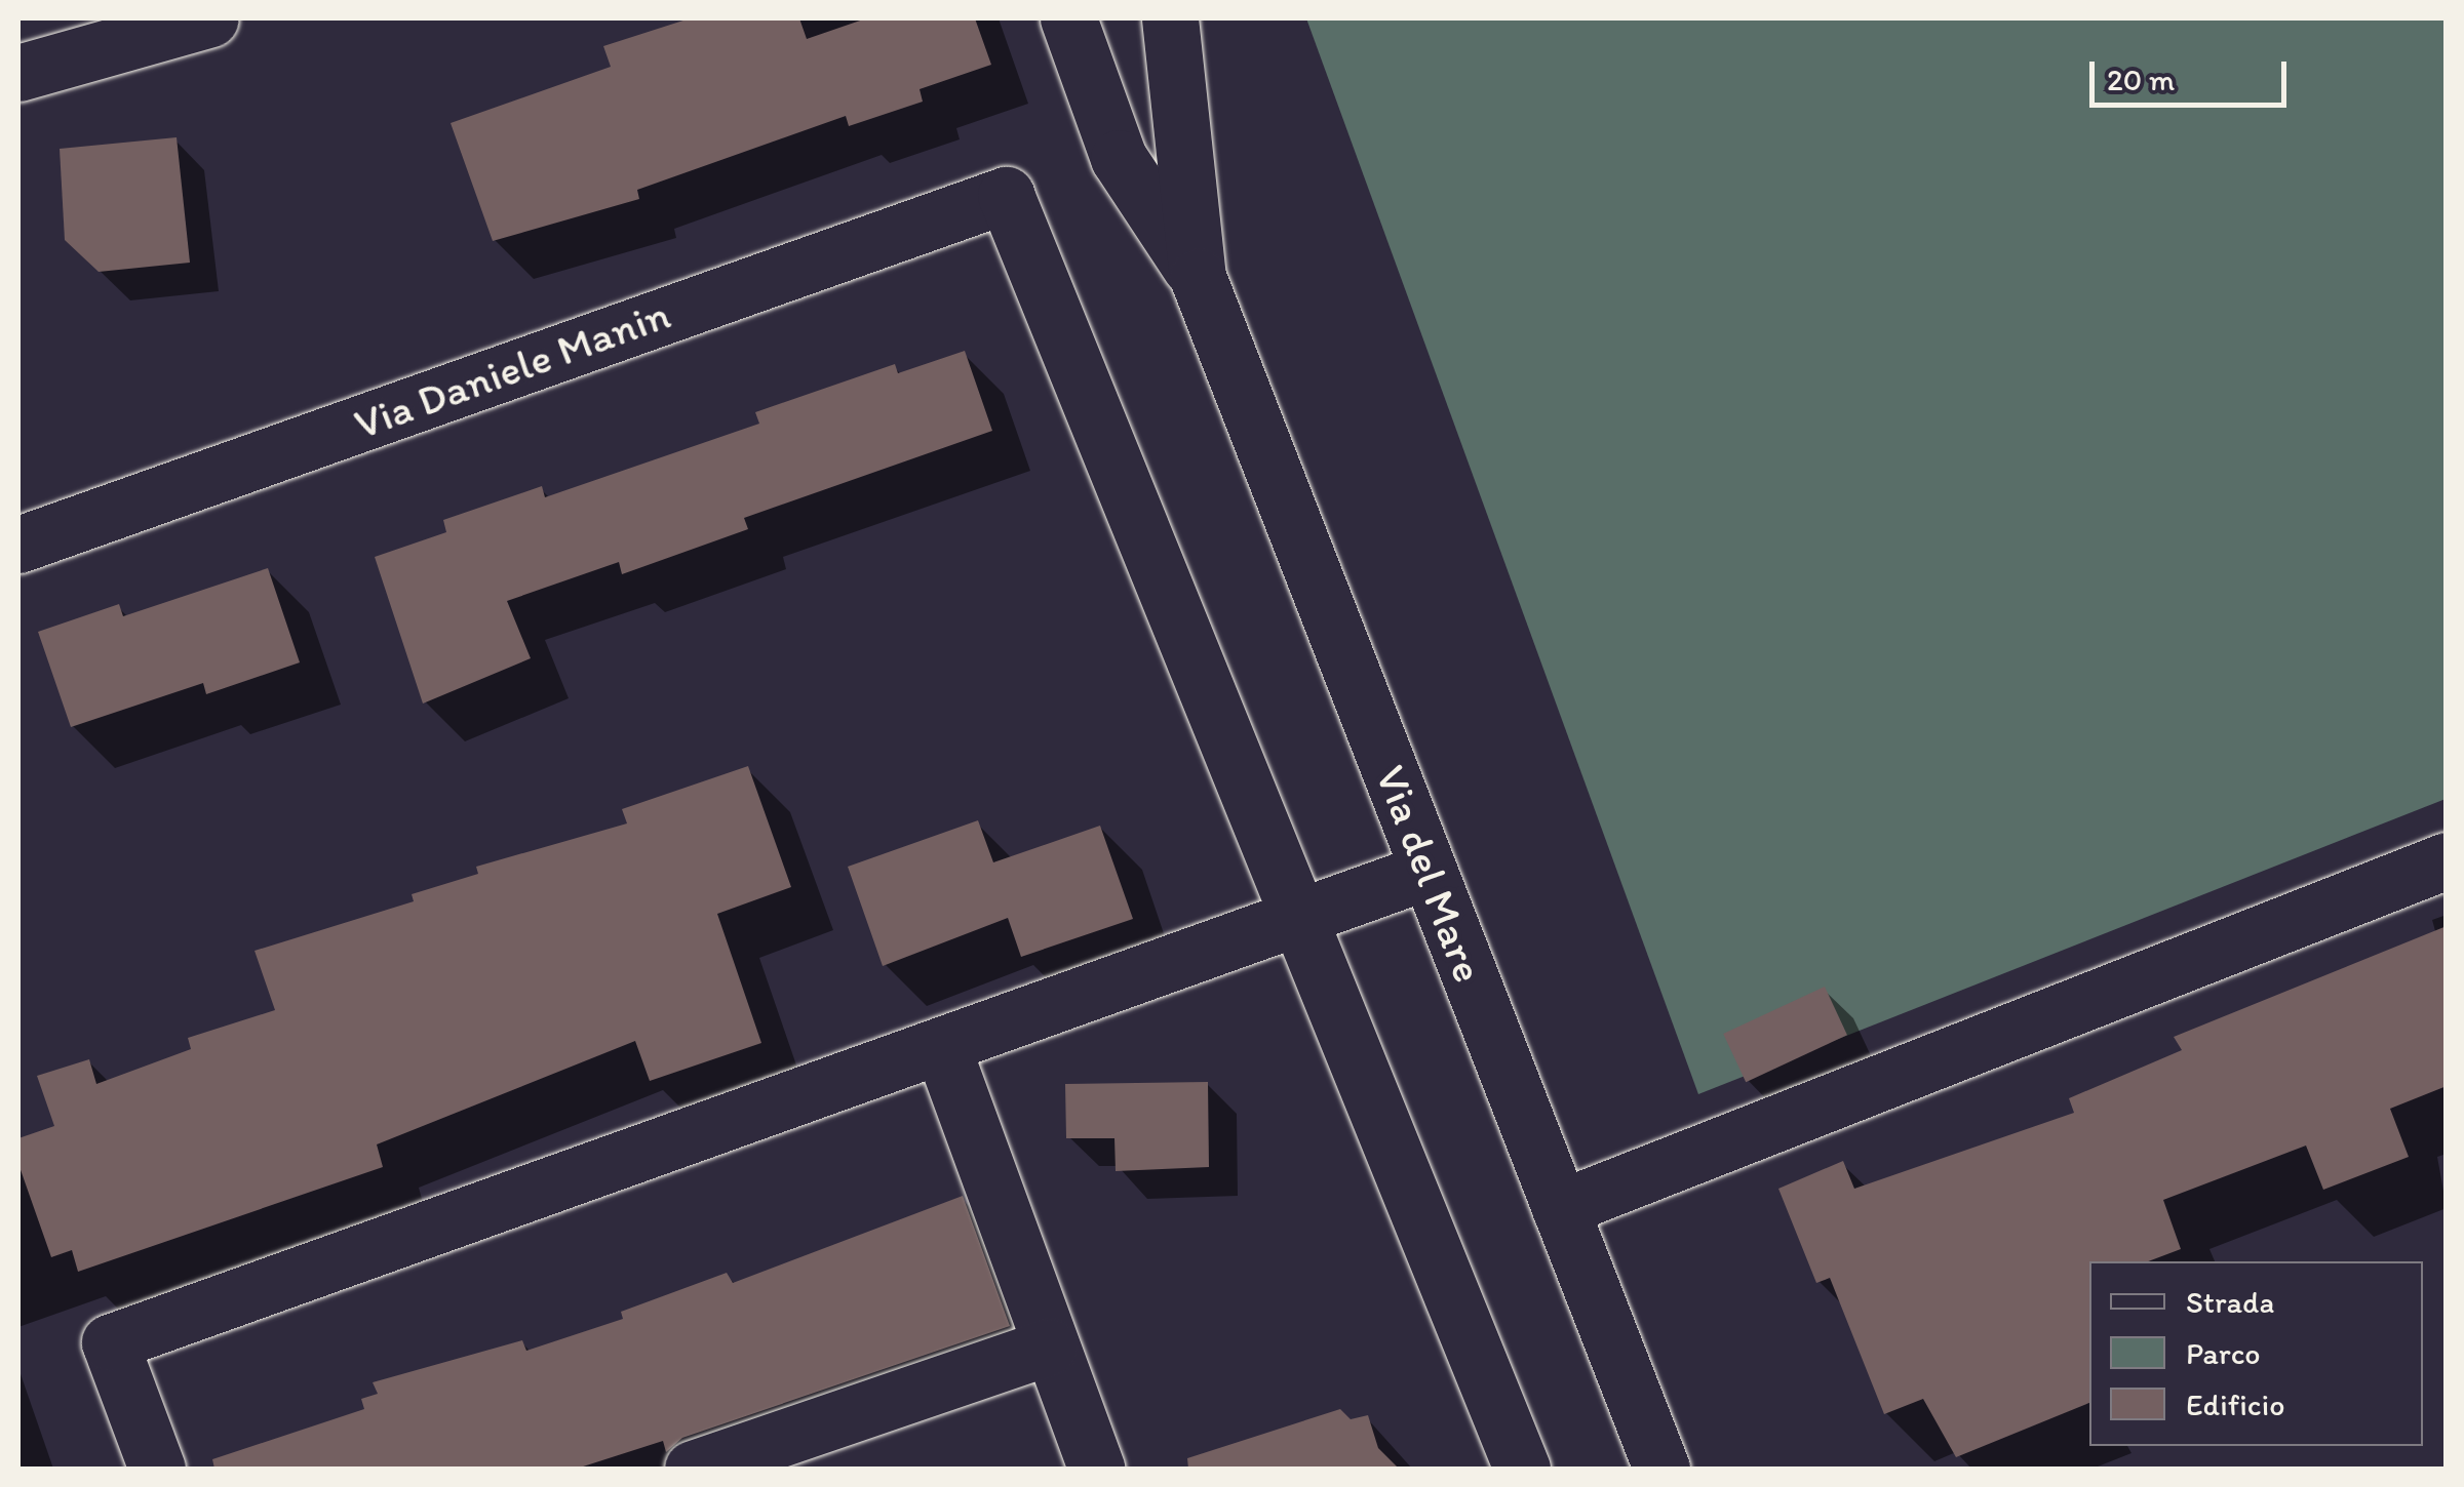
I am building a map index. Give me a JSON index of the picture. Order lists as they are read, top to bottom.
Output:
{
  "streets": {
    "street": ["Via Daniele Manin", "Via del Mare"]
  },
  "legend": ["Strada", "Parco", "Edificio"],
  "scale_bar": "20 m"
}
